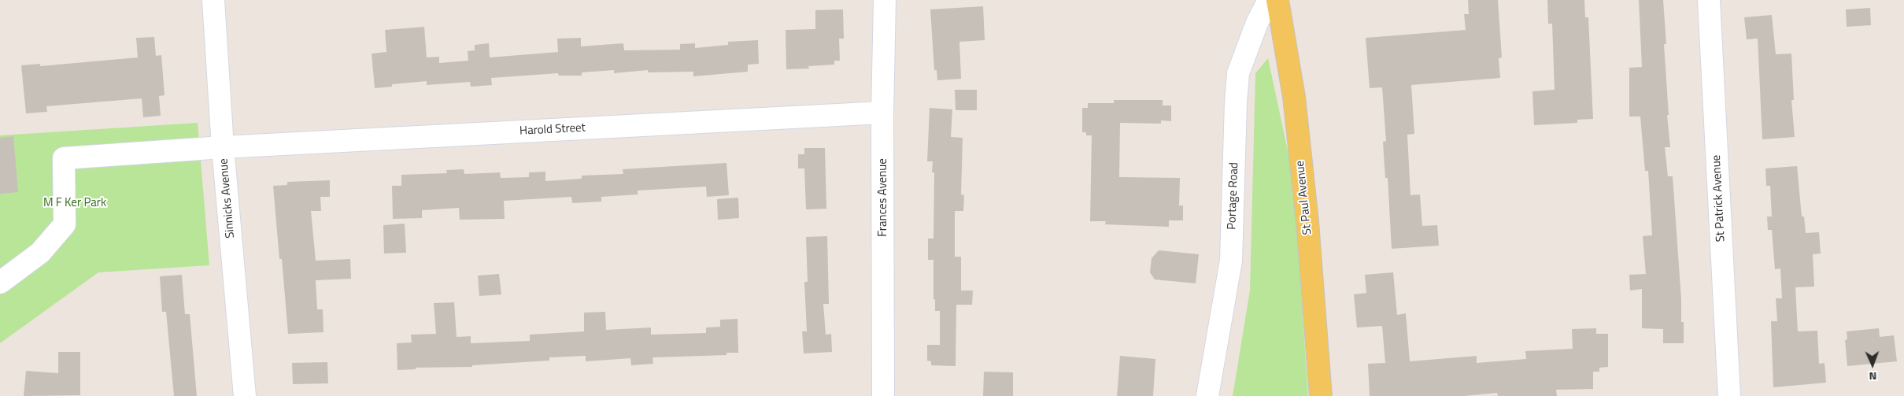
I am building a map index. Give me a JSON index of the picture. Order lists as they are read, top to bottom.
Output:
{
  "streets": {
    "main road": ["St Paul Avenue"],
    "street": [
      "Harold Street",
      "Portage Road",
      "Frances Avenue",
      "Sinnicks Avenue",
      "St Patrick Avenue"
    ]
  },
  "crossings": [
    ["Harold Street", "Frances Avenue"],
    ["Harold Street", "Sinnicks Avenue"]
  ],
  "parks": ["M F Ker Park"],
  "north": "bottom"
}
